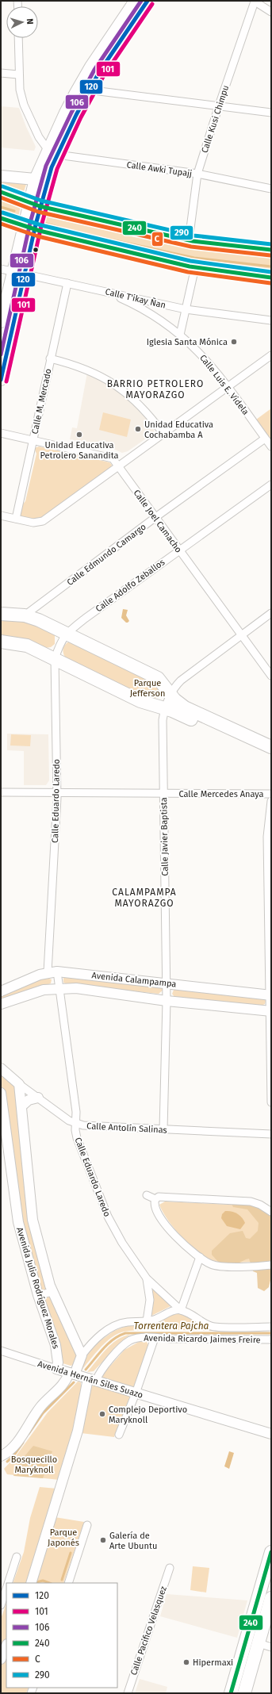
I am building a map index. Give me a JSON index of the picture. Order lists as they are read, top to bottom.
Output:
{
  "streets": {
    "street": [
      "Calle Kusi Chimpu",
      "Calle Awki Tupajj",
      "Calle T'ikay Ñan",
      "Calle Luis E. Videla",
      "Calle M. Mercado",
      "Calle Joel Camacho",
      "Calle Edmundo Camargo",
      "Calle Adolfo Zeballos",
      "Calle Mercedes Anaya",
      "Calle Eduardo Laredo",
      "Calle Javier Baptista",
      "Avenida Calampampa",
      "Calle Antolín Salinas",
      "Avenida Julio Rodríguez Morales",
      "Avenida Ricardo Jaimes Freire",
      "Avenida Hernán Siles Suazo",
      "Calle Pacifico Velasquez"
    ]
  },
  "crossings": [
    ["Calle Kusi Chimpu", "Calle Awki Tupajj"],
    ["Calle T'ikay Ñan", "Calle Luis E. Videla"],
    ["Calle T'ikay Ñan", "Calle M. Mercado"],
    ["Calle Luis E. Videla", "Calle Edmundo Camargo"],
    ["Calle M. Mercado", "Calle Joel Camacho"],
    ["Calle Joel Camacho", "Calle Edmundo Camargo"],
    ["Calle Joel Camacho", "Calle Adolfo Zeballos"],
    ["Calle Joel Camacho", "Calle Javier Baptista"],
    ["Calle Adolfo Zeballos", "Calle Eduardo Laredo"],
    ["Calle Mercedes Anaya", "Calle Eduardo Laredo"],
    ["Calle Mercedes Anaya", "Calle Javier Baptista"],
    ["Calle Eduardo Laredo", "Avenida Calampampa"],
    ["Calle Eduardo Laredo", "Calle Antolín Salinas"],
    ["Calle Eduardo Laredo", "Avenida Ricardo Jaimes Freire"],
    ["Calle Javier Baptista", "Avenida Calampampa"],
    ["Calle Javier Baptista", "Calle Antolín Salinas"],
    ["Calle Antolín Salinas", "Avenida Julio Rodríguez Morales"],
    ["Avenida Julio Rodríguez Morales", "Avenida Ricardo Jaimes Freire"],
    ["Avenida Julio Rodríguez Morales", "Avenida Hernán Siles Suazo"],
    ["Avenida Ricardo Jaimes Freire", "Avenida Hernán Siles Suazo"]
  ],
  "districts": ["BARRIO PETROLERO MAYORAZGO", "CALAMPAMPA MAYORAZGO"],
  "water": ["Torrentera Pajcha"],
  "parks": ["Parque Jefferson", "Bosquecillo Maryknoll", "Parque Japonés"],
  "places": [
    "Iglesia Santa Mónica",
    "Unidad Educativa Cochabamba A",
    "Unidad Educativa Petrolero Sanandita",
    "Complejo Deportivo Maryknoll",
    "Galería de Arte Ubuntu",
    "Hipermaxi"
  ],
  "lines": [
    "transit line 120",
    "transit line 106",
    "transit line 101",
    "transit line 290",
    "transit line 240",
    "transit line C"
  ],
  "legend": [
    "120",
    "101",
    "106",
    "240",
    "C",
    "290"
  ],
  "north": "right"
}
